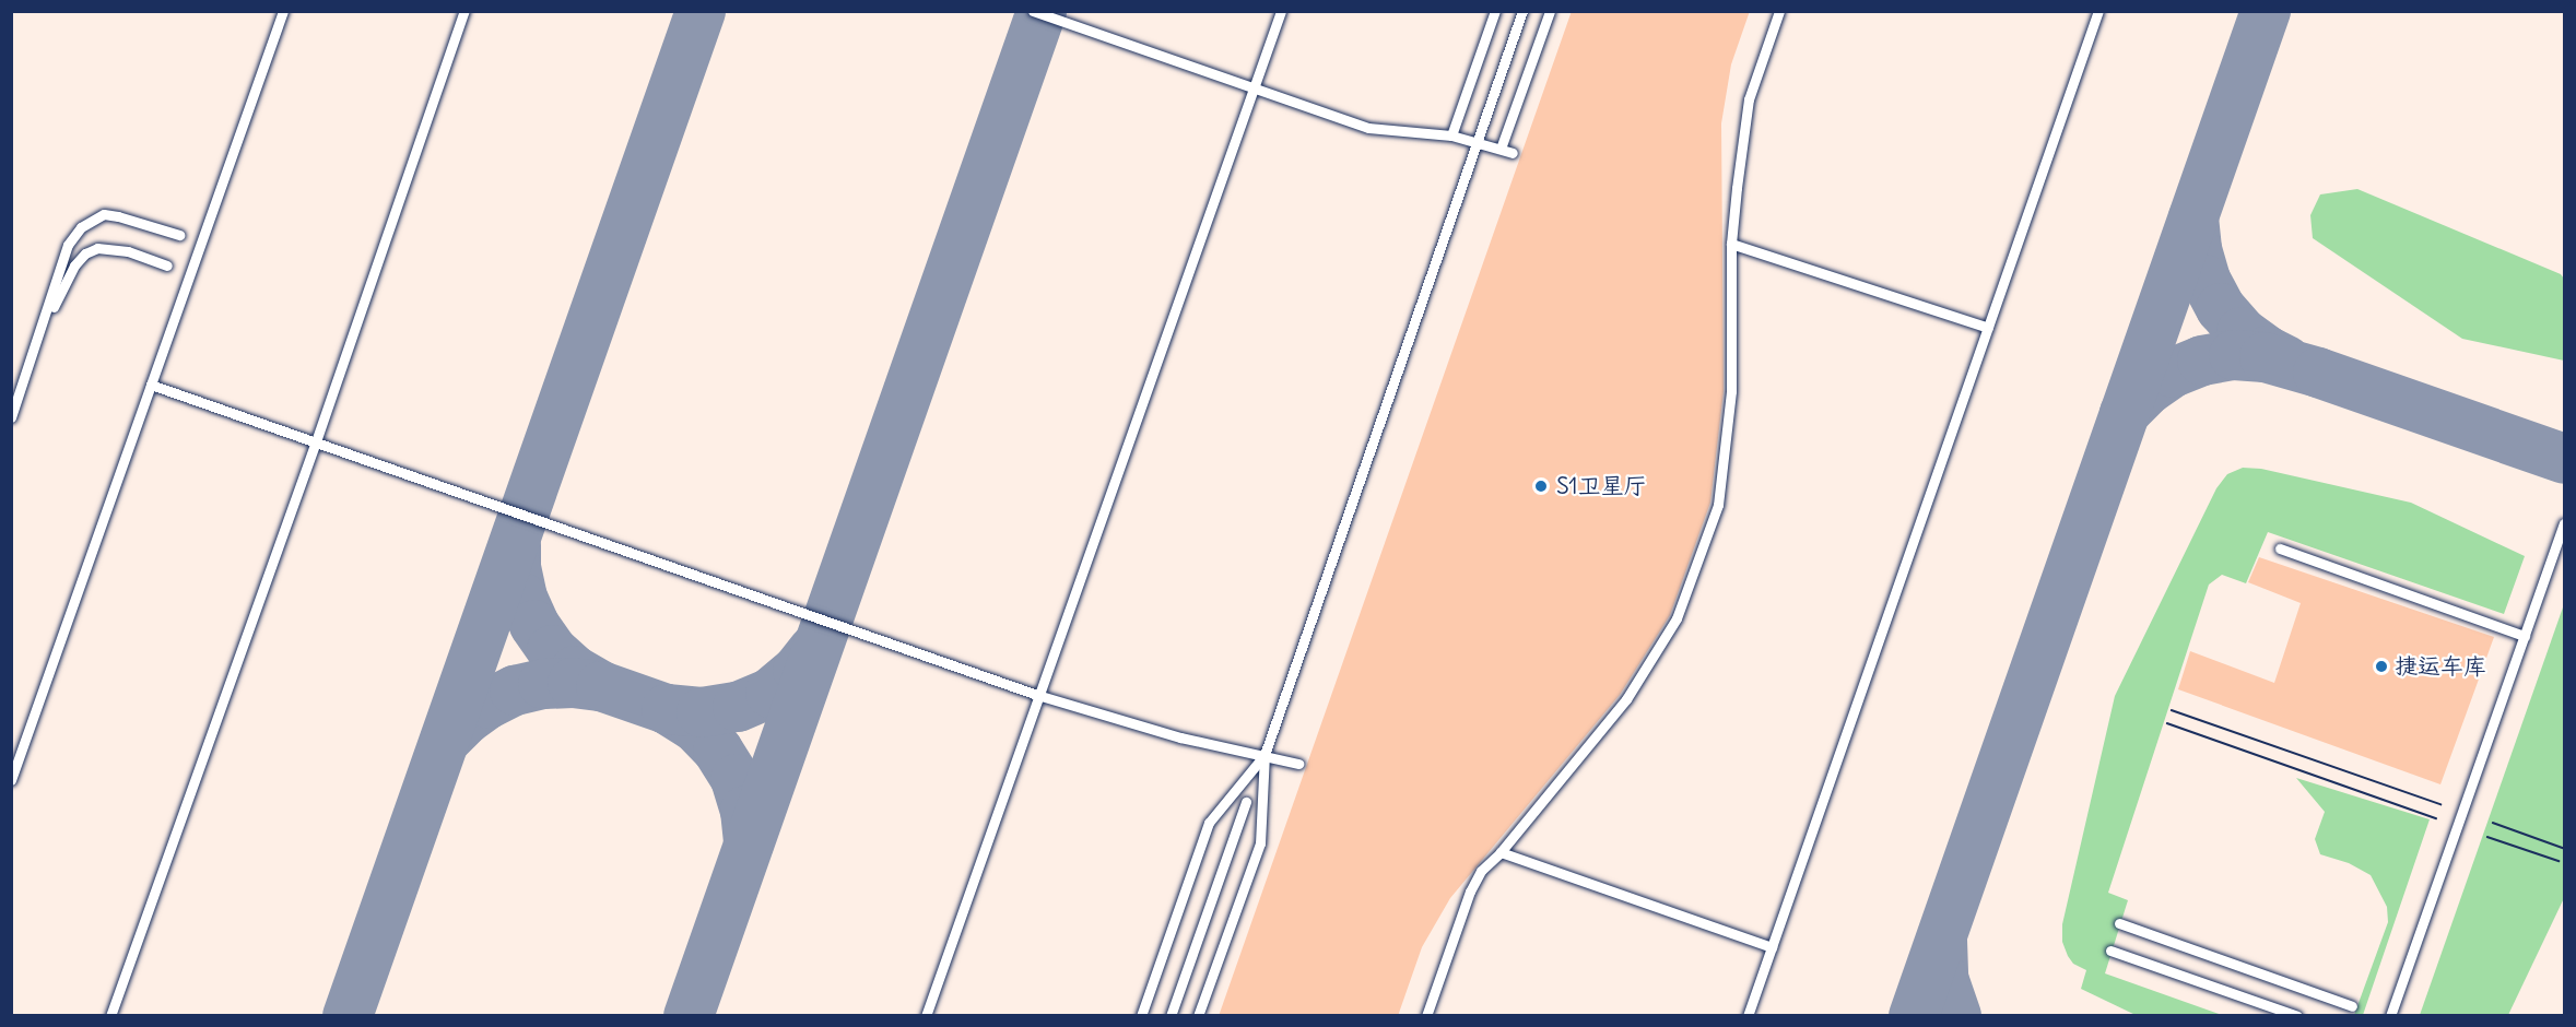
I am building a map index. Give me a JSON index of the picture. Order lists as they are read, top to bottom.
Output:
{
  "places": ["S1卫星厅", "捷运车库"]
}
